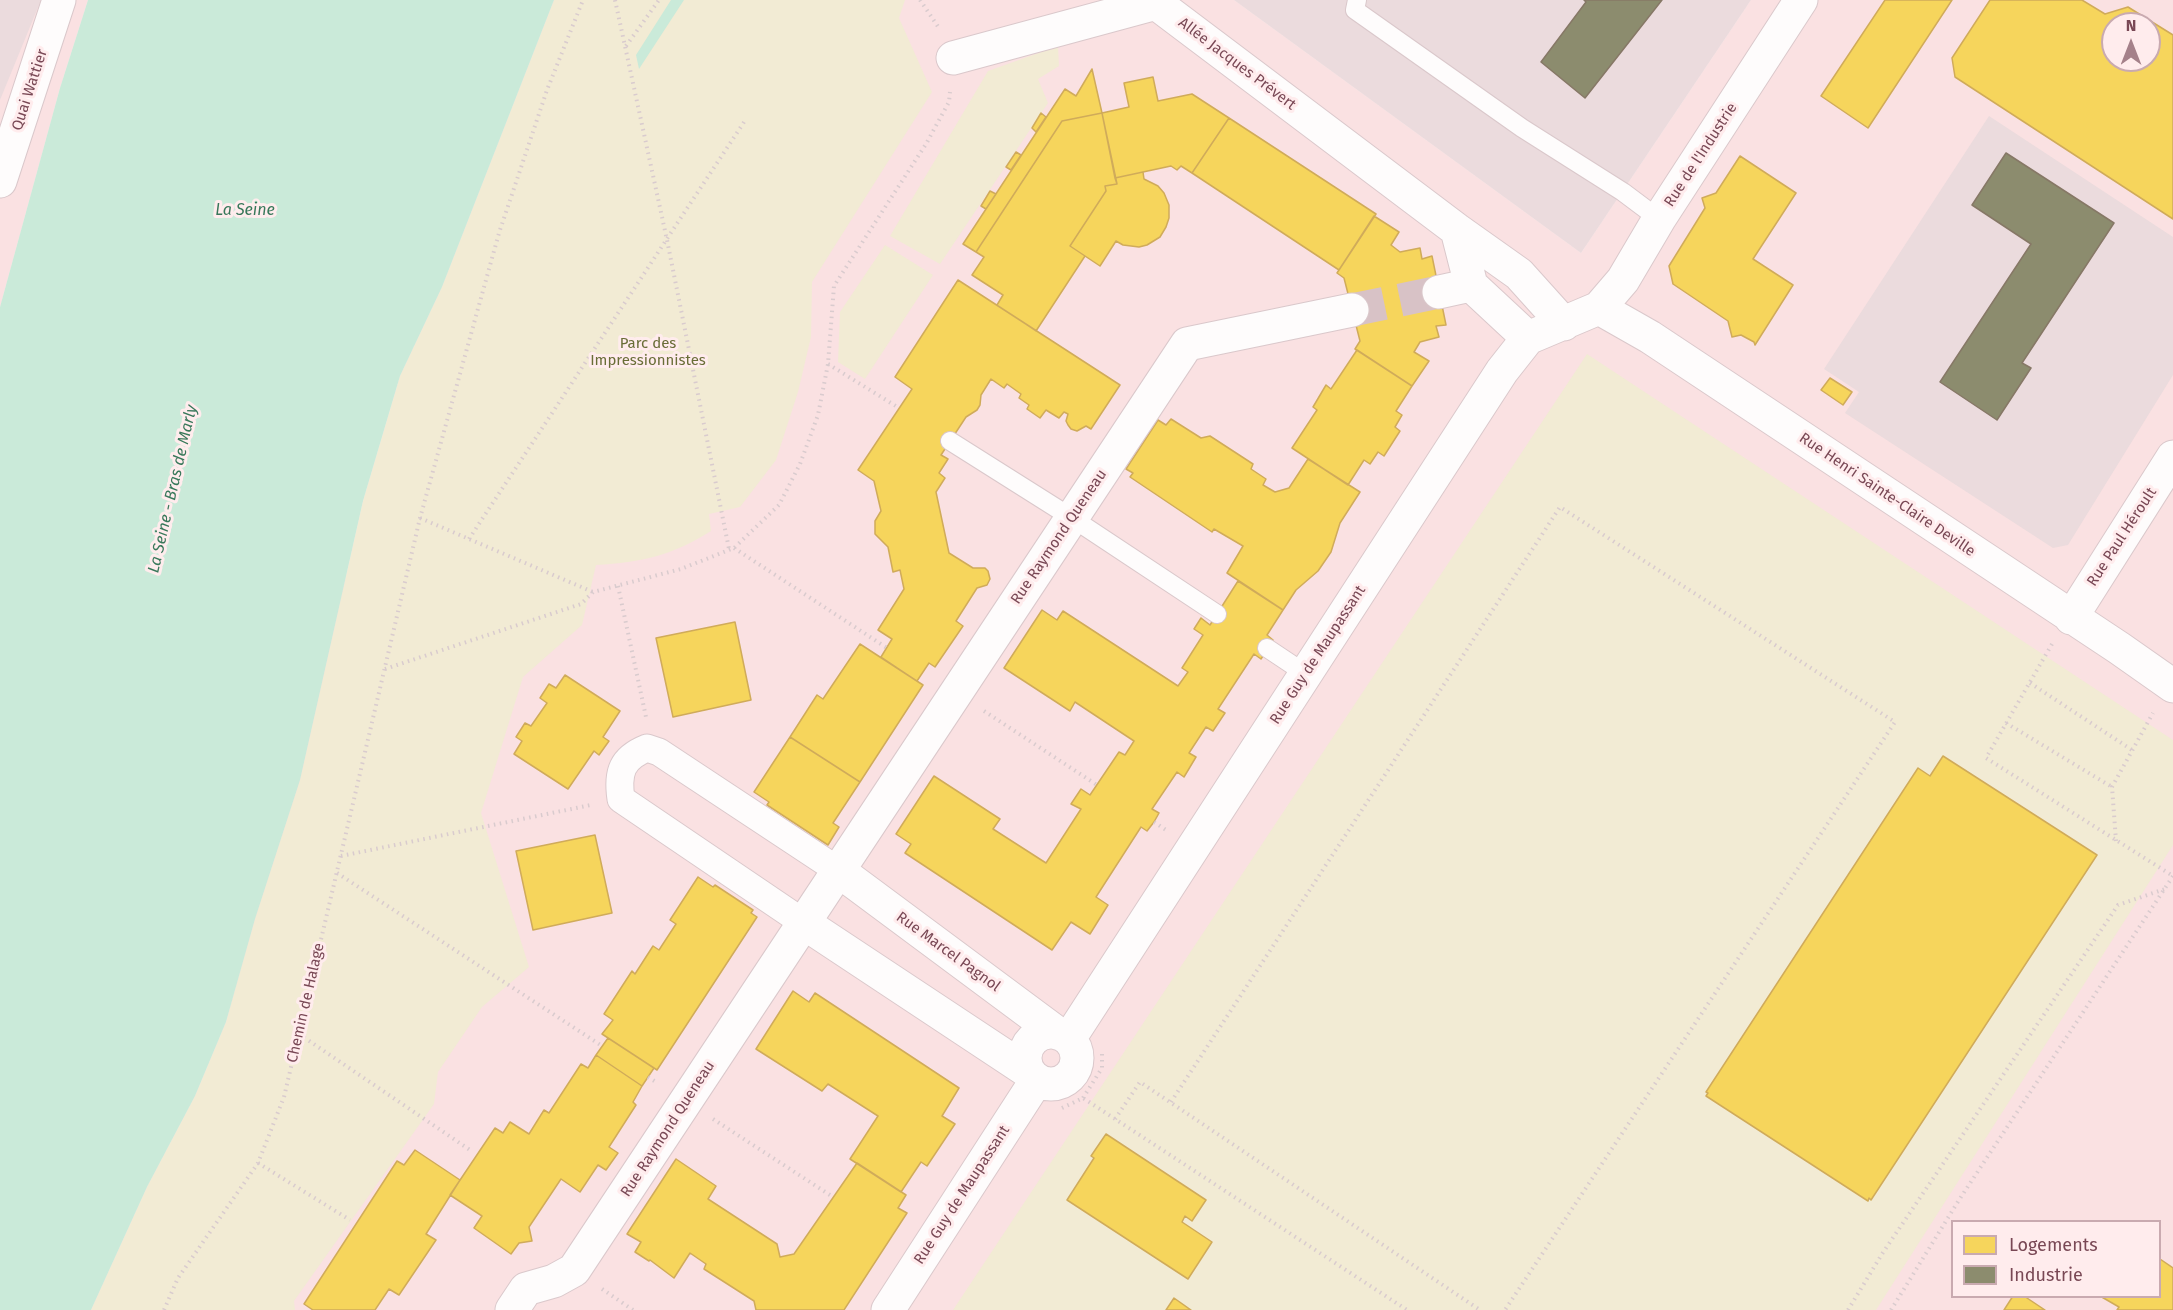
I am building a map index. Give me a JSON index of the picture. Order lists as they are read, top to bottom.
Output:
{
  "streets": {
    "street": [
      "Allée Jacques Prévert",
      "Quai Wattier",
      "Rue de l'Industrie",
      "Rue Henri Sainte-Claire Deville",
      "Rue Raymond Queneau",
      "Rue Paul Héroult",
      "Rue Guy de Maupassant",
      "Rue Marcel Pagnol"
    ],
    "path": ["Chemin de Halage"]
  },
  "crossings": [
    ["Rue de l'Industrie", "Rue Henri Sainte-Claire Deville"],
    ["Rue Henri Sainte-Claire Deville", "Rue Paul Héroult"],
    ["Rue Raymond Queneau", "Rue Marcel Pagnol"],
    ["Rue Guy de Maupassant", "Rue Marcel Pagnol"]
  ],
  "water": ["La Seine", "La Seine - Bras de Marly"],
  "parks": ["Parc des Impressionnistes"],
  "legend": ["Logements", "Industrie"],
  "north": "top"
}
